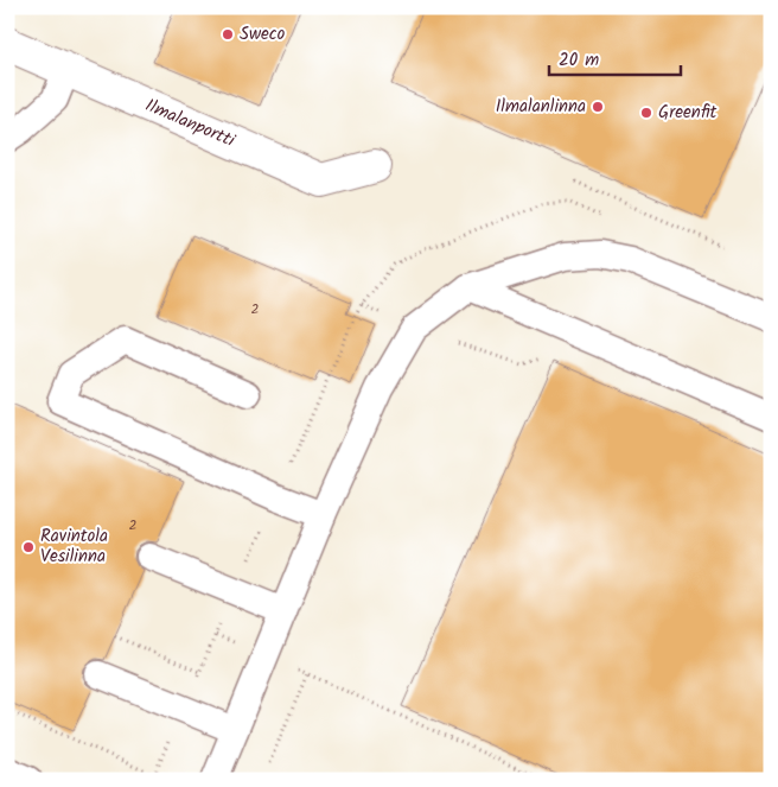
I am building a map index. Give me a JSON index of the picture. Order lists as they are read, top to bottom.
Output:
{
  "streets": {
    "street": ["Ilmalanportti"]
  },
  "places": [
    "Sweco",
    "Ilmalanlinna",
    "Greenfit",
    "Ravintola Vesilinna"
  ],
  "house_numbers": ["2", "2"],
  "scale_bar": "20 m"
}
